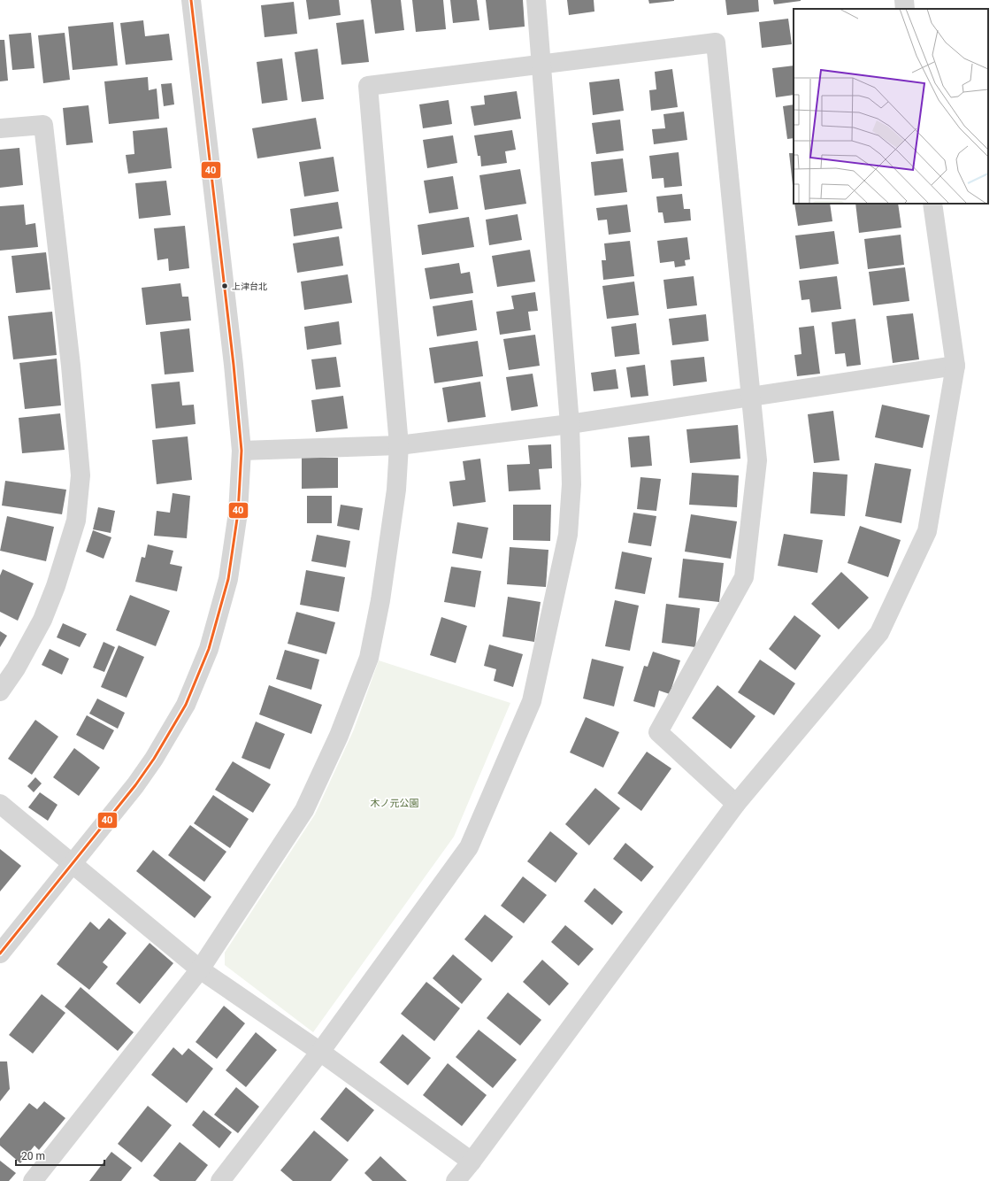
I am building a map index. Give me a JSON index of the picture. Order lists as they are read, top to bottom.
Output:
{
  "parks": ["木ノ元公園"],
  "places": ["上津台北"],
  "lines": ["transit line 40"],
  "scale_bar": "20 m"
}
